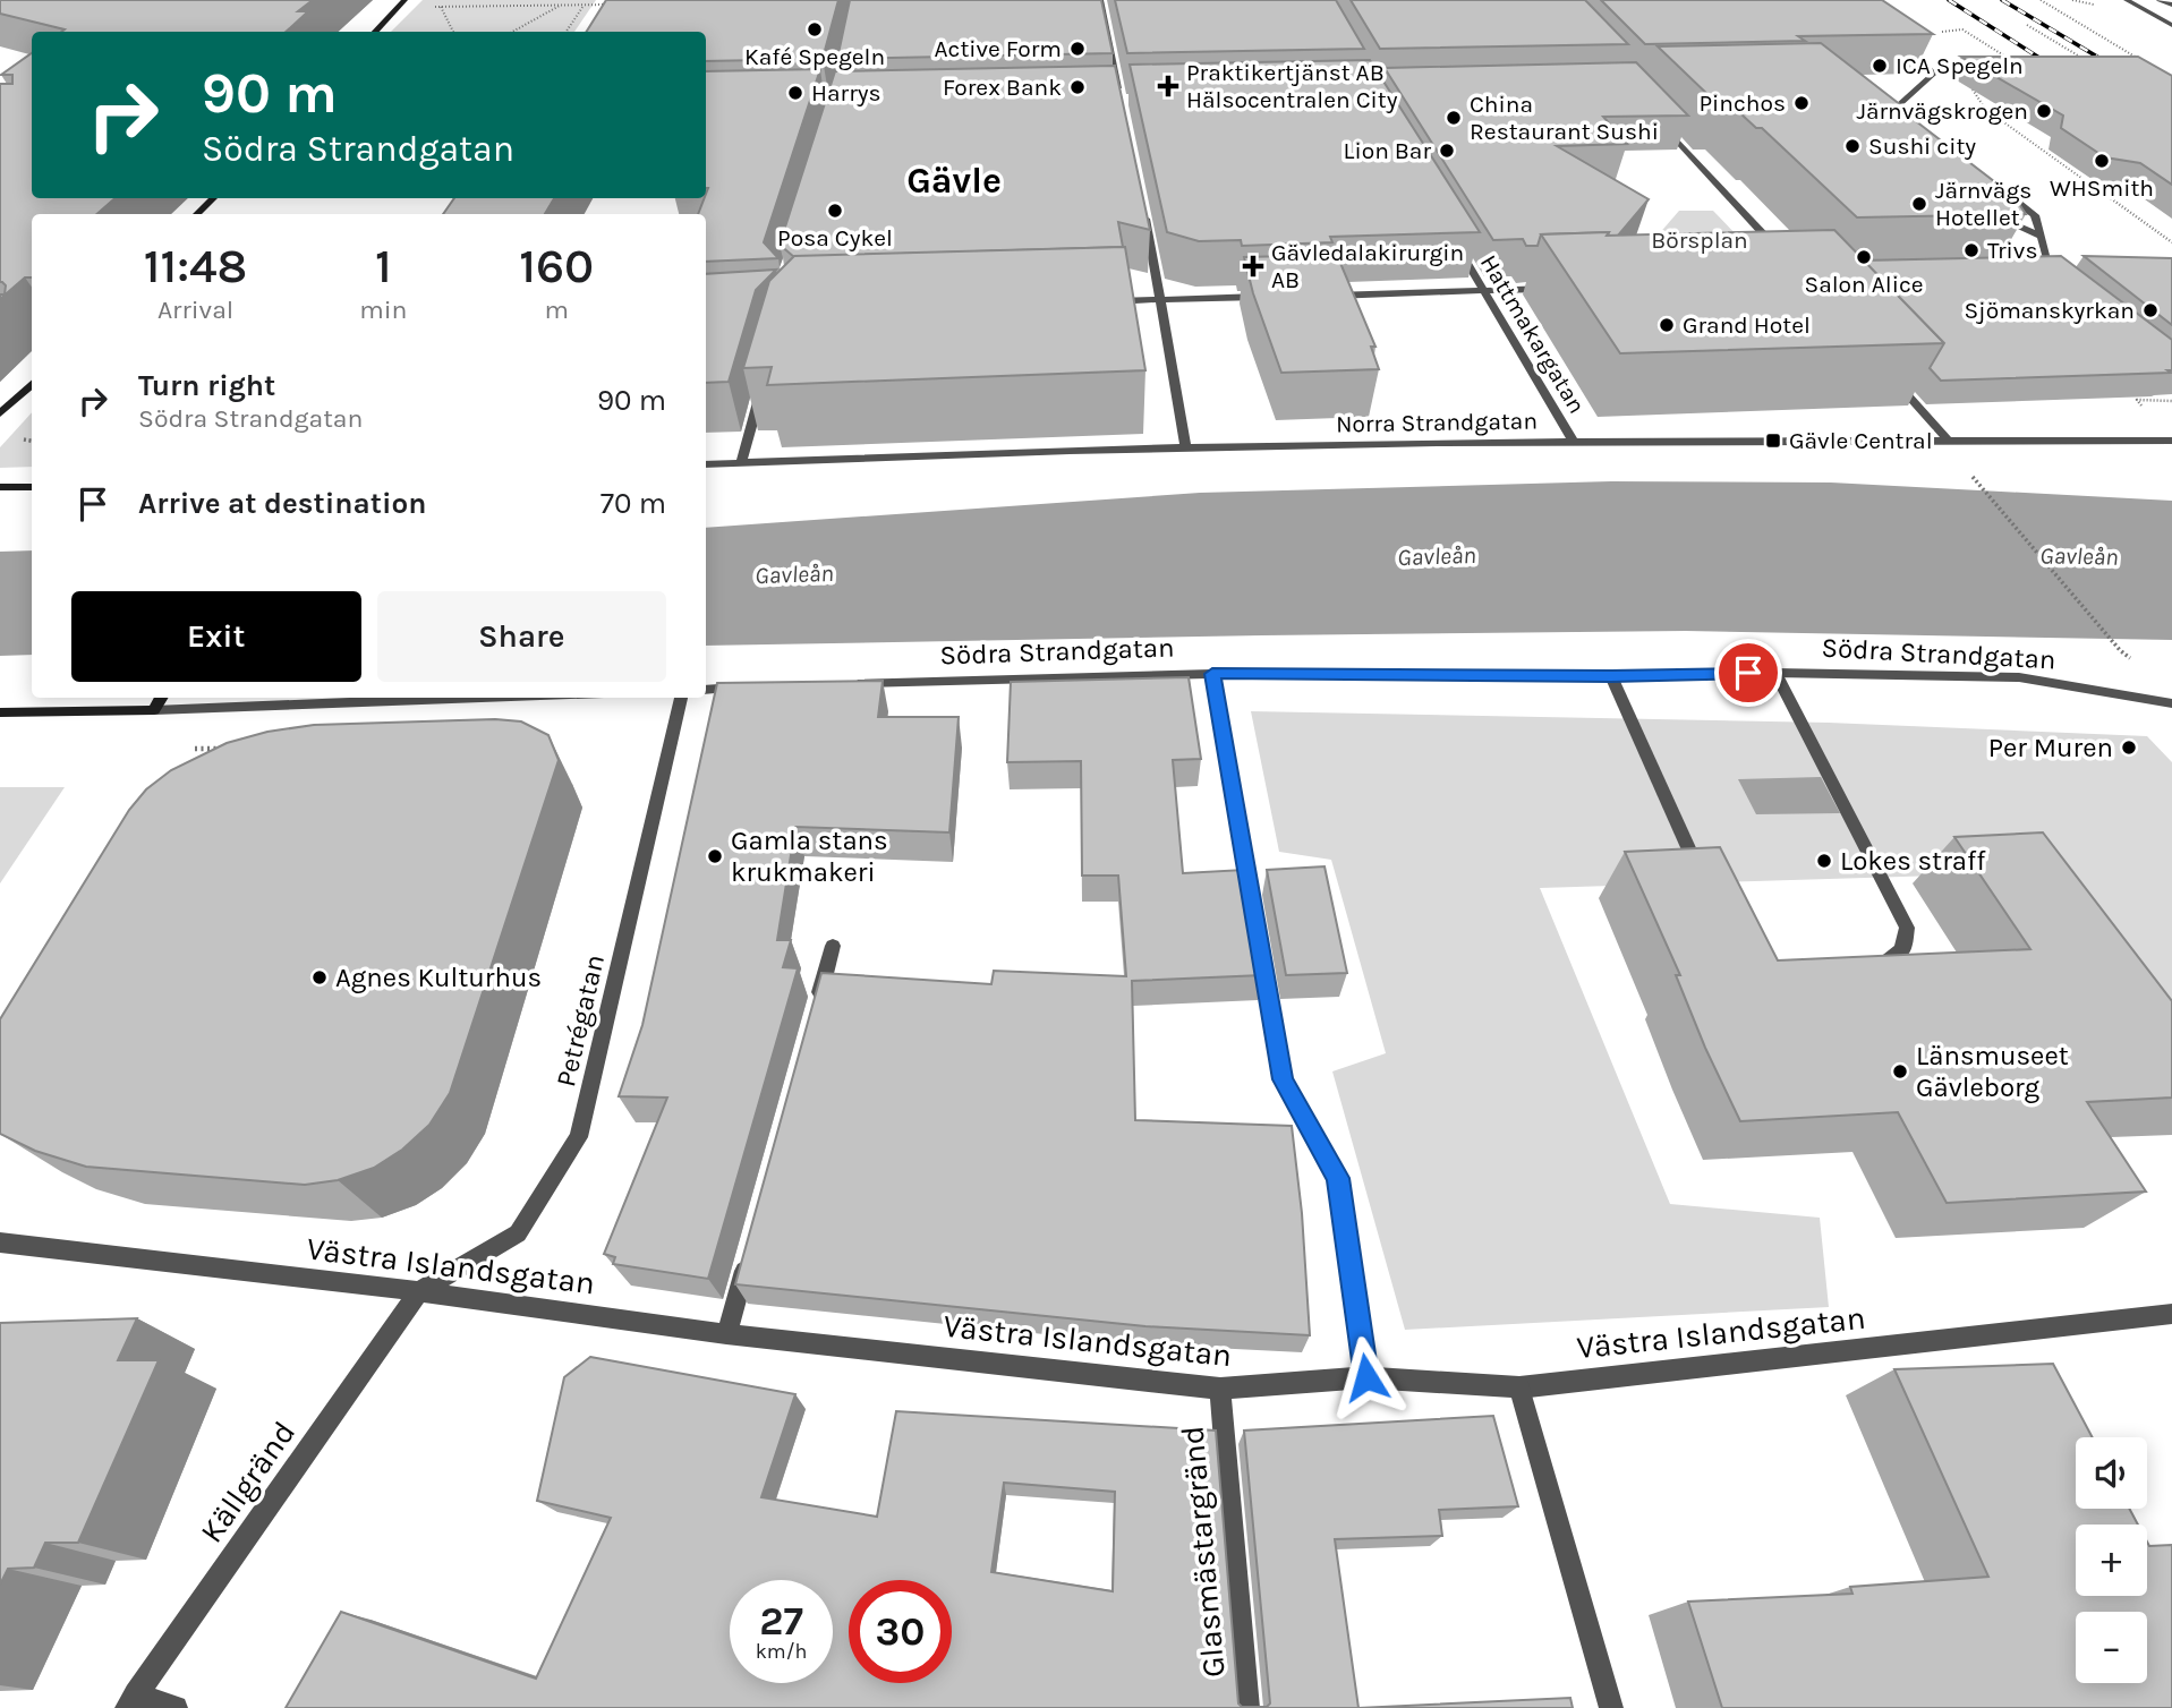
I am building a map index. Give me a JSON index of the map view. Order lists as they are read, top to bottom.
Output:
{
  "streets": {
    "street": [
      "Hattmakargatan",
      "Norra Strandgatan",
      "Södra Strandgatan",
      "Petrégatan",
      "Västra Islandsgatan",
      "Källgränd",
      "Glasmästargränd"
    ]
  },
  "crossings": [
    ["Hattmakargatan", "Norra Strandgatan"],
    ["Petrégatan", "Västra Islandsgatan"],
    ["Petrégatan", "Källgränd"],
    ["Västra Islandsgatan", "Källgränd"],
    ["Västra Islandsgatan", "Glasmästargränd"]
  ],
  "districts": ["Gävle"],
  "water": ["Gavleån"],
  "parks": ["Börsplan"],
  "places": {
    "other": [
      "Kafé Spegeln",
      "Active Form",
      "ICA Spegeln",
      "Forex Bank",
      "Harrys",
      "Pinchos",
      "Järnvägskrogen",
      "China Restaurant Sushi",
      "Sushi city",
      "Lion Bar",
      "WHSmith",
      "Järnvägs Hotellet",
      "Posa Cykel",
      "Trivs",
      "Salon Alice",
      "Sjömanskyrkan",
      "Grand Hotel",
      "Per Muren",
      "Gamla stans krukmakeri",
      "Lokes straff",
      "Agnes Kulturhus",
      "Länsmuseet Gävleborg"
    ],
    "health": ["Praktikertjänst AB Hälsocentralen City", "Gävledalakirurgin AB"],
    "transit": ["Gävle Central"]
  },
  "page": {
    "turn": ["90 m", "Södra Strandgatan"],
    "eta": [
      "11:48",
      "Arrival",
      "1",
      "min",
      "160",
      "m"
    ],
    "list": [
      {
        "name": "Turn right",
        "note": "Södra Strandgatan",
        "value": "90 m"
      },
      {
        "name": "Arrive at destination",
        "value": "70 m"
      }
    ],
    "buttons": ["Exit", "Share"],
    "map_buttons": ["+", "−"],
    "speed": "27 km/h",
    "limit": "30"
  }
}
